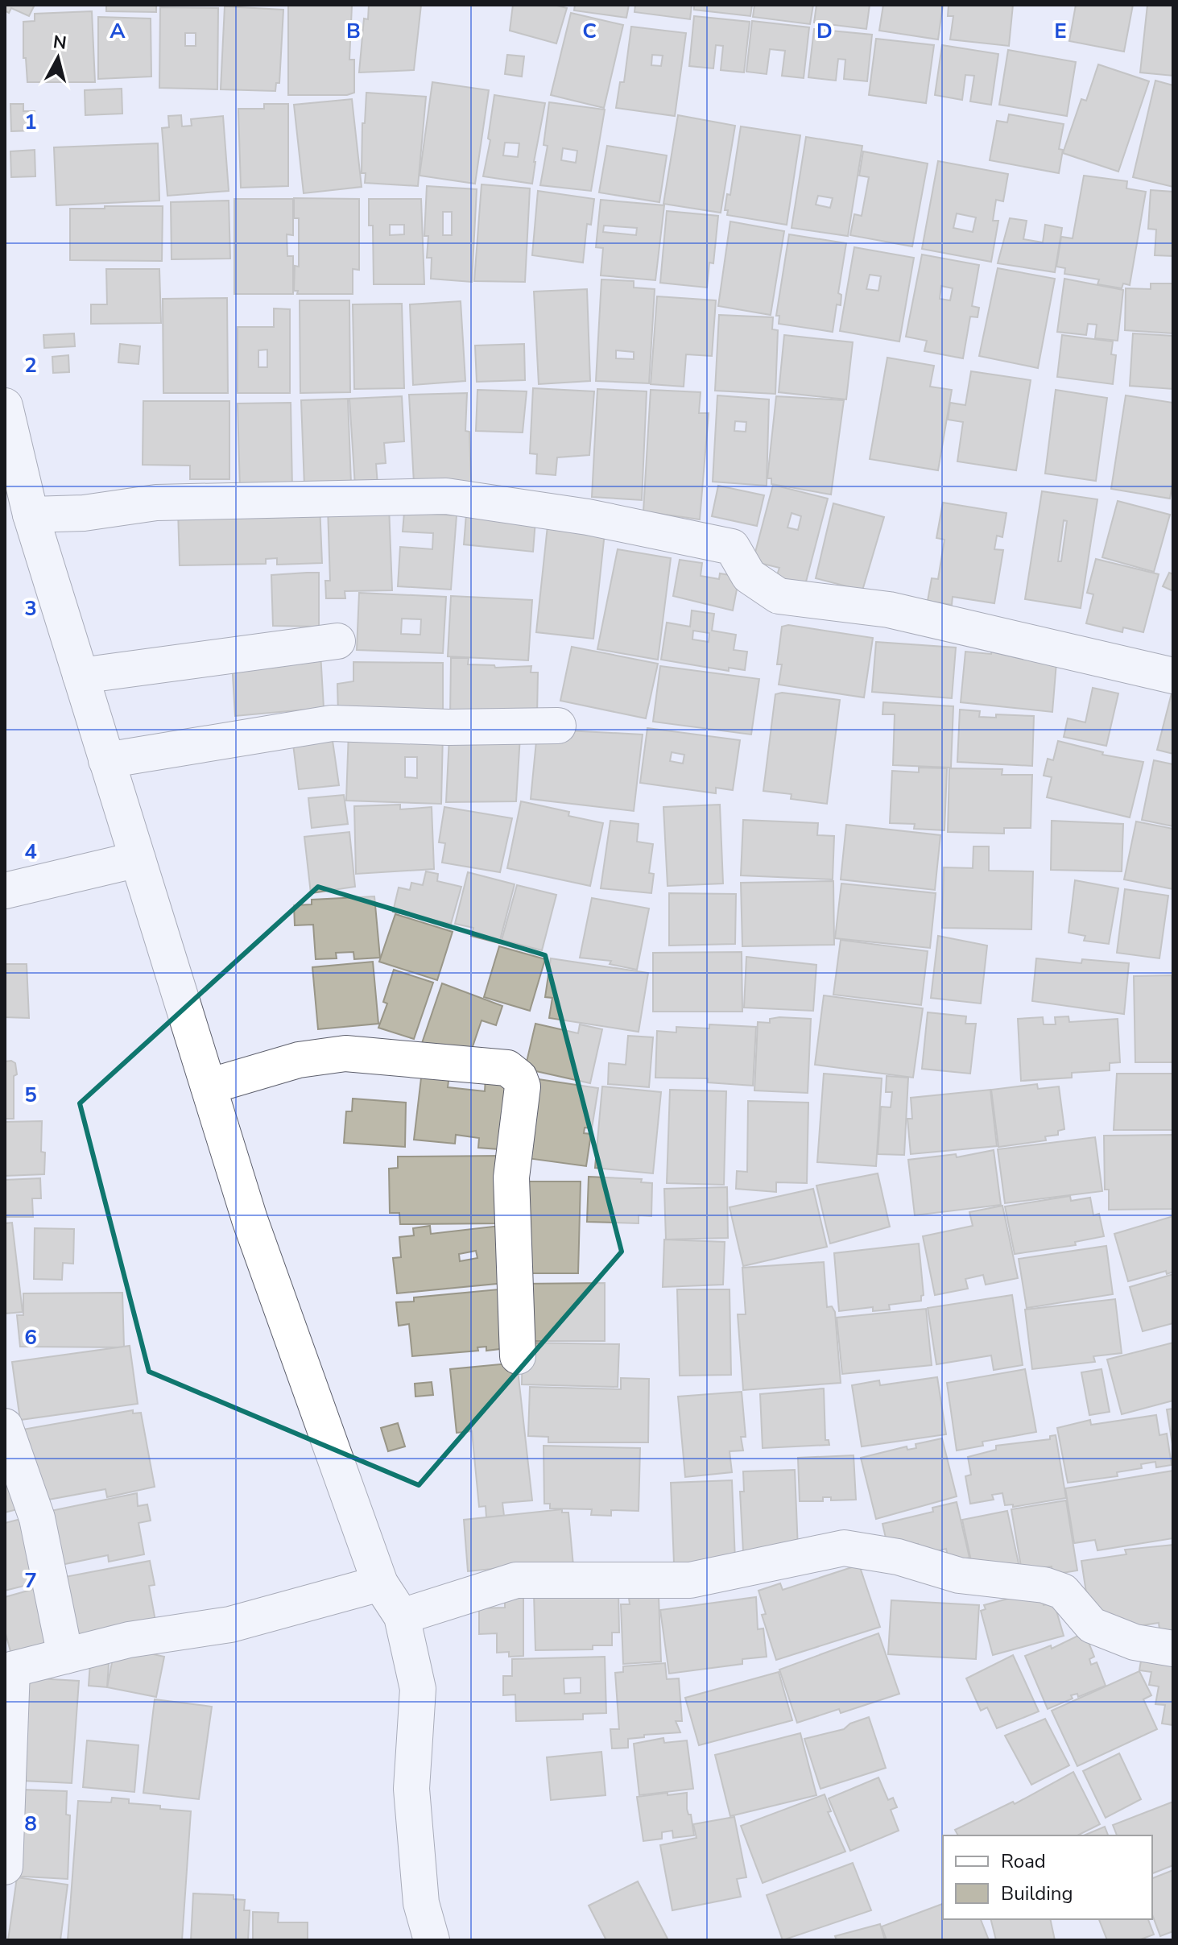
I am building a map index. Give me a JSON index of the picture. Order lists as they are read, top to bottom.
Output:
{
  "legend": ["Road", "Building"],
  "north": "top",
  "grid": {
    "columns": [
      "A",
      "B",
      "C",
      "D",
      "E"
    ],
    "rows": [
      "1",
      "2",
      "3",
      "4",
      "5",
      "6",
      "7",
      "8"
    ]
  }
}
